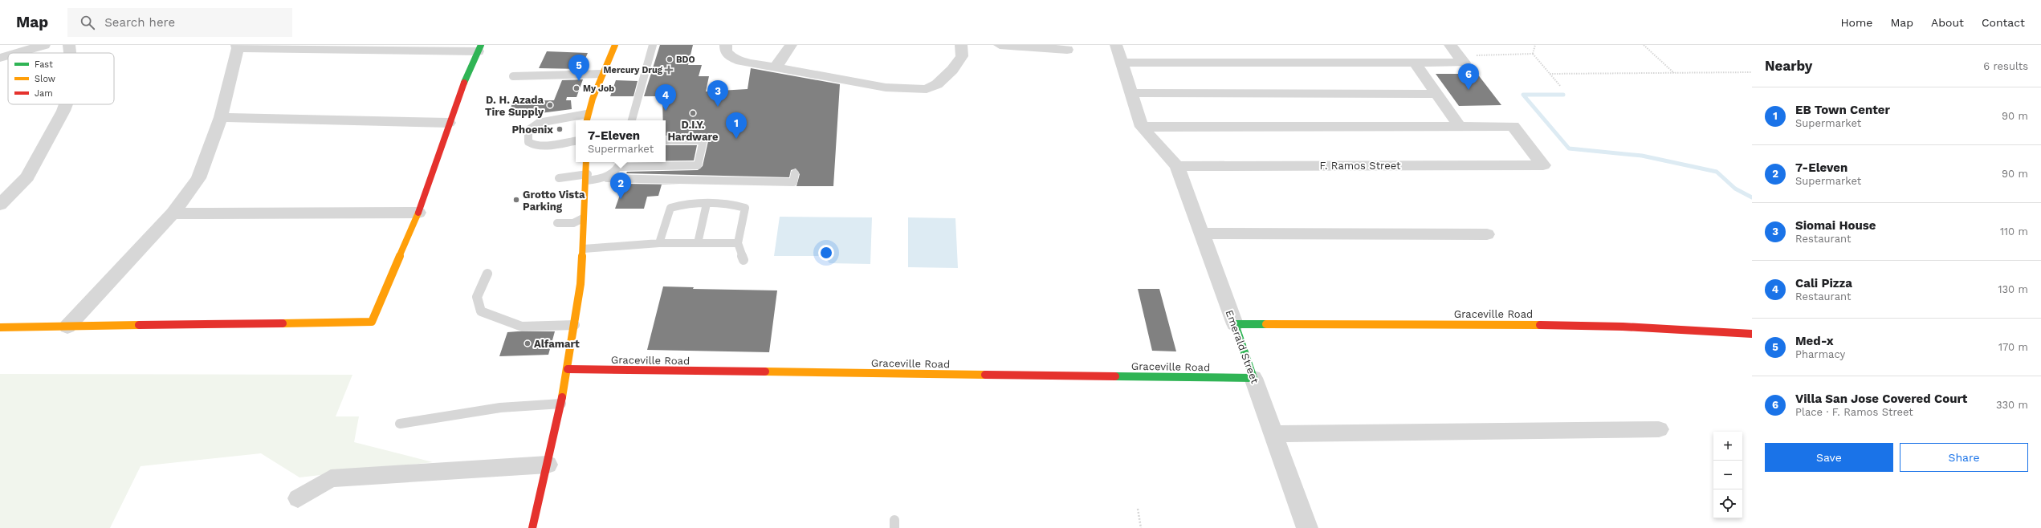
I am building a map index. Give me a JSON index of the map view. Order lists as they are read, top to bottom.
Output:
{
  "streets": {
    "street": ["F. Ramos Street", "Graceville Road", "Emerald Street"]
  },
  "crossings": [
    ["F. Ramos Street", "Emerald Street"],
    ["Graceville Road", "Emerald Street"]
  ],
  "places": {
    "other": [
      "BDO",
      "My Job",
      "D. H. Azada Tire Supply",
      "D.I.Y. Hardware",
      "Phoenix",
      "Grotto Vista Parking",
      "Alfamart"
    ],
    "health": ["Mercury Drug"]
  },
  "legend": ["Fast", "Slow", "Jam"],
  "page": {
    "header": "Map",
    "search": "Search here",
    "nav": [
      "Home",
      "Map",
      "About",
      "Contact"
    ],
    "heading": ["Nearby", "6 results"],
    "pins": [
      "5",
      "6",
      "3",
      "4",
      "1",
      "2"
    ],
    "list": [
      {
        "mark": "1",
        "name": "EB Town Center",
        "note": "Supermarket",
        "value": "90 m"
      },
      {
        "mark": "2",
        "name": "7-Eleven",
        "note": "Supermarket",
        "value": "90 m"
      },
      {
        "mark": "3",
        "name": "Siomai House",
        "note": "Restaurant",
        "value": "110 m"
      },
      {
        "mark": "4",
        "name": "Cali Pizza",
        "note": "Restaurant",
        "value": "130 m"
      },
      {
        "mark": "5",
        "name": "Med-x",
        "note": "Pharmacy",
        "value": "170 m"
      },
      {
        "mark": "6",
        "name": "Villa San Jose Covered Court",
        "note": "Place · F. Ramos Street",
        "value": "330 m"
      }
    ],
    "popup": ["7-Eleven", "Supermarket"],
    "map_buttons": ["+", "−"],
    "buttons": ["Save", "Share"]
  }
}
